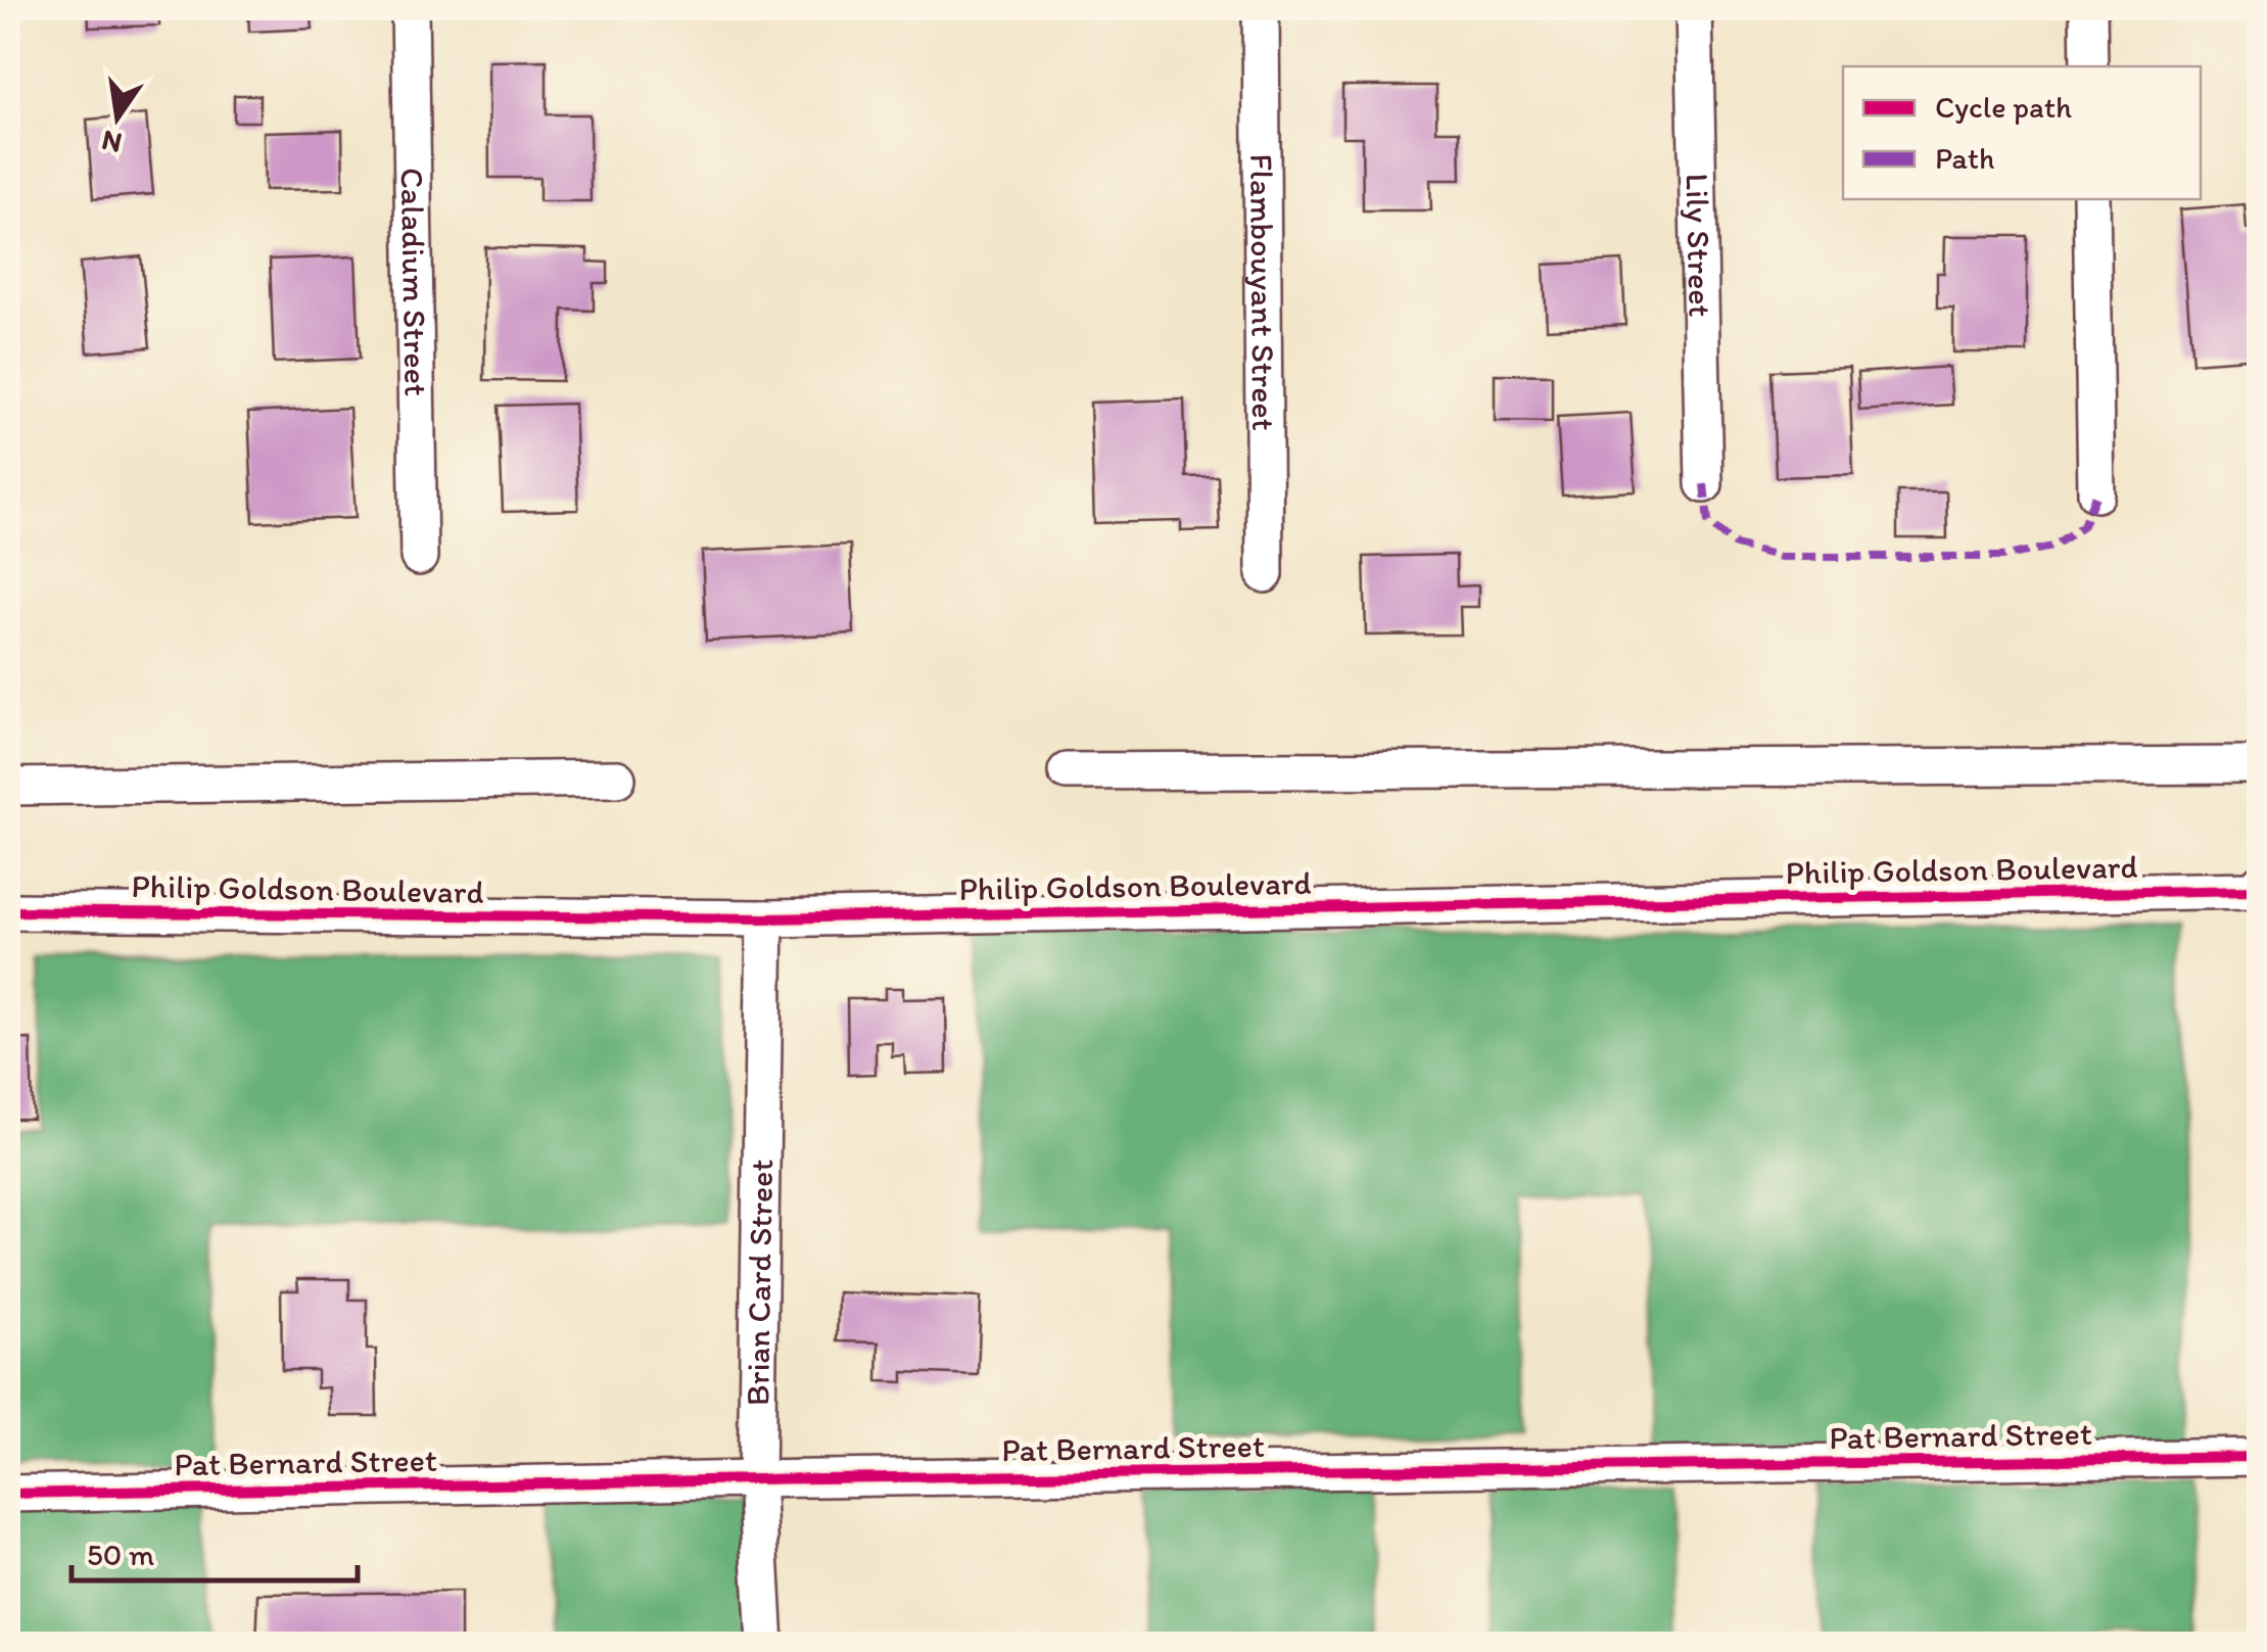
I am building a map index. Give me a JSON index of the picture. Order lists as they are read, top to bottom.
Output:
{
  "streets": {
    "street": [
      "Lily Street",
      "Caladium Street",
      "Flambouyant Street",
      "Philip Goldson Boulevard",
      "Brian Card Street",
      "Pat Bernard Street"
    ]
  },
  "crossings": [
    ["Philip Goldson Boulevard", "Brian Card Street"],
    ["Brian Card Street", "Pat Bernard Street"]
  ],
  "legend": ["Cycle path", "Path"],
  "scale_bar": "50 m",
  "north": "bottom"
}
